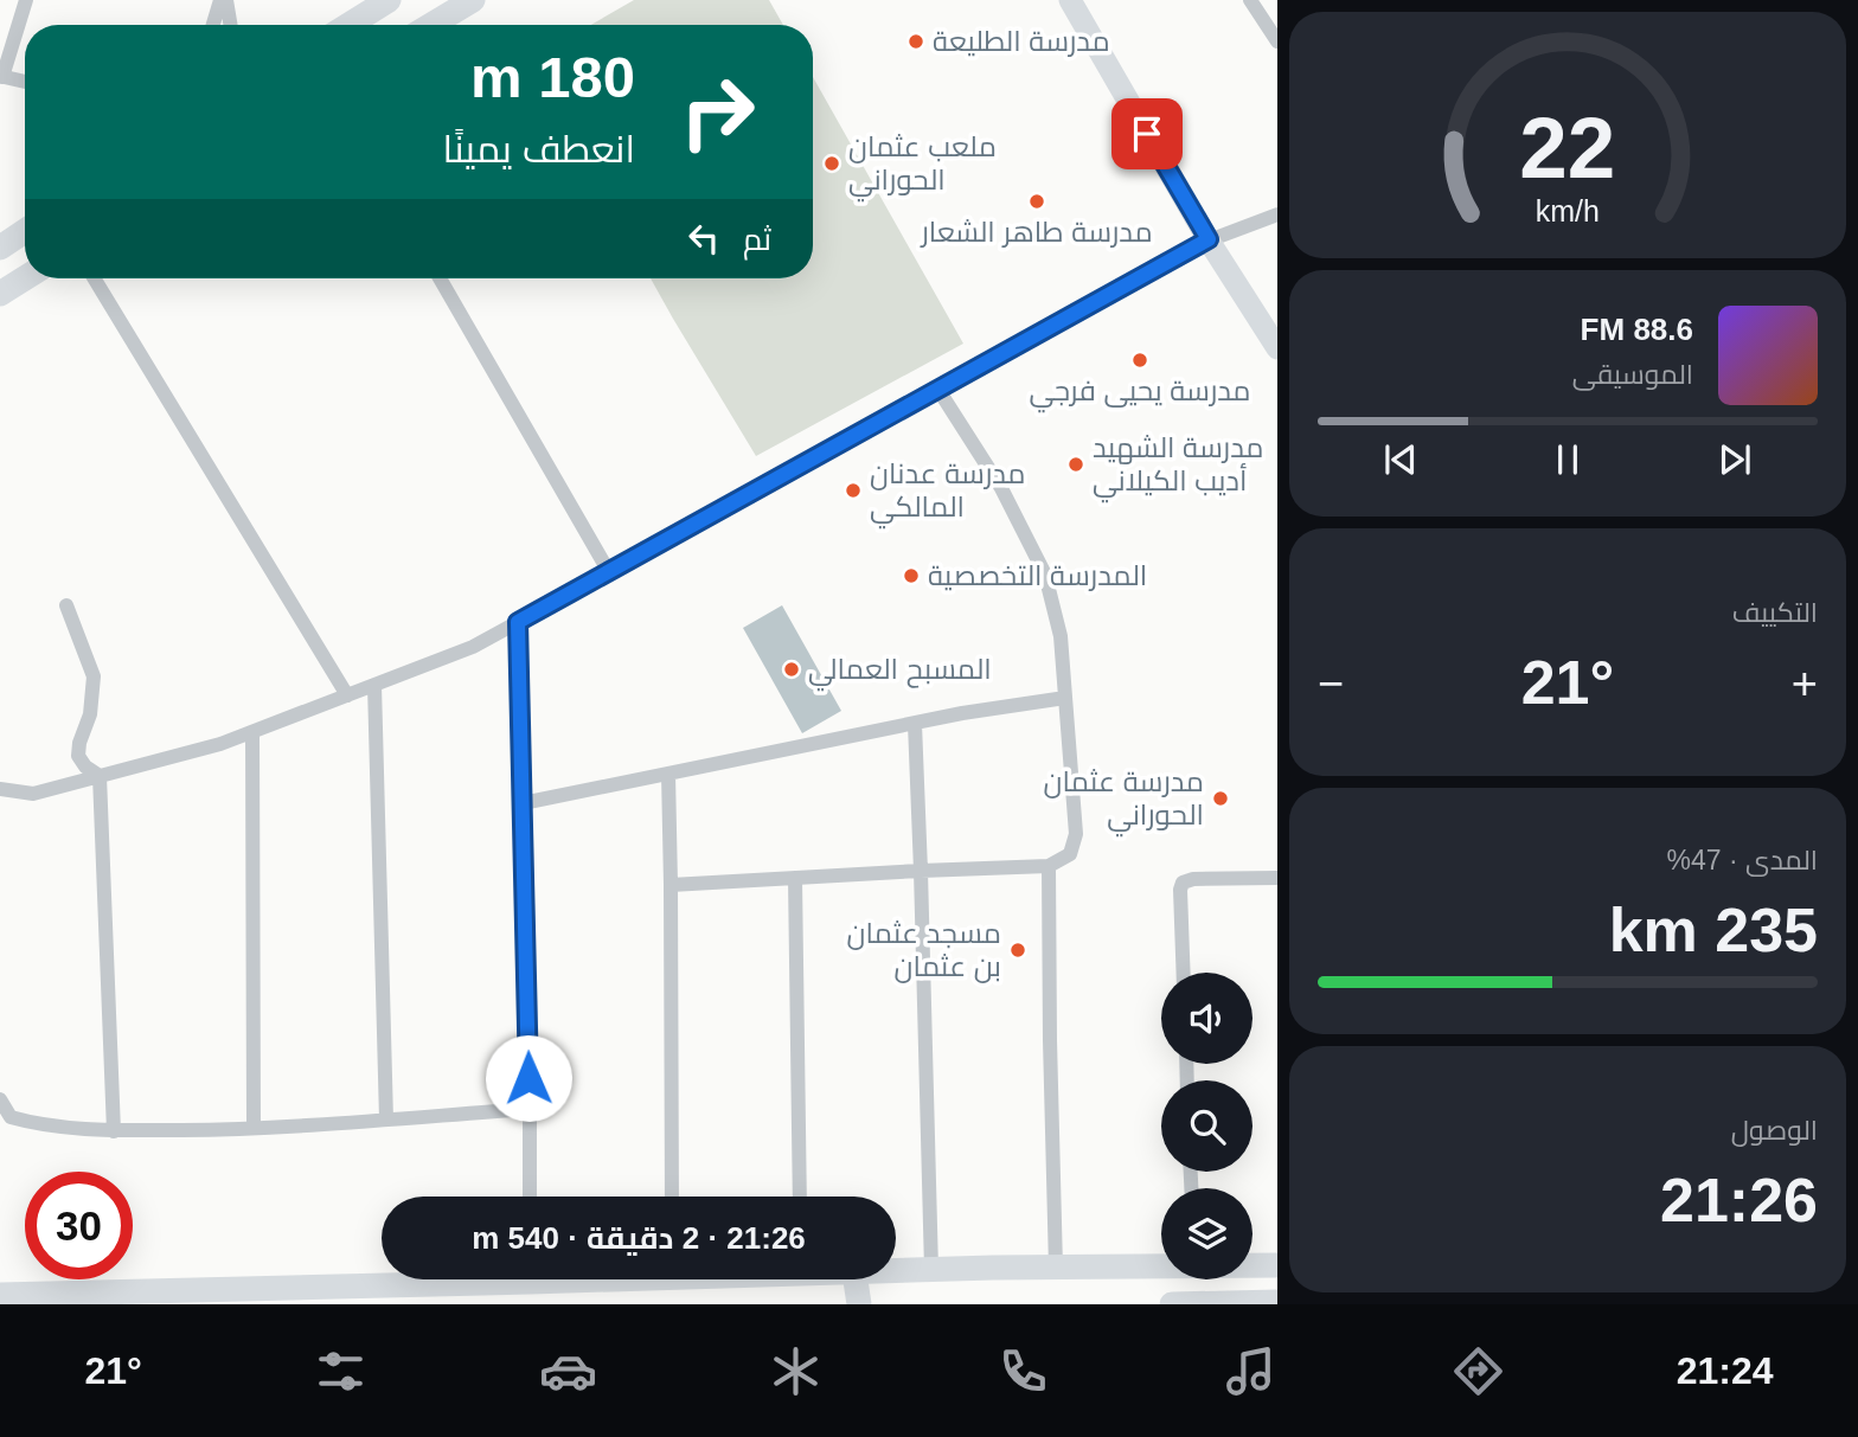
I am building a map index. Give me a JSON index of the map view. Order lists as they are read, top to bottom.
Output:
{
  "places": [
    "مدرسة الطليعة",
    "ملعب عثمان الحوراني",
    "مدرسة طاهر الشعار",
    "مدرسة يحيى فرجي",
    "مدرسة الشهيد أديب الكيلاني",
    "مدرسة عدنان المالكي",
    "المدرسة التخصصية",
    "المسبح العمالي",
    "مدرسة عثمان الحوراني",
    "مسجد عثمان بن عثمان"
  ],
  "page": {
    "turn": ["180 m", "انعطف يمينًا"],
    "then": "ثم",
    "song": ["88.6 FM", "الموسيقى"],
    "tile": [
      "التكييف",
      ["المدى · 47%", "235 km"],
      ["الوصول", "21:26"]
    ],
    "heat": ["−", "21°", "+"],
    "limit": "30",
    "trip": "21:26 · 2 دقيقة · 540 m",
    "tabs": ["21:24", "21°"],
    "gauge": ["22", "km/h"]
  }
}
